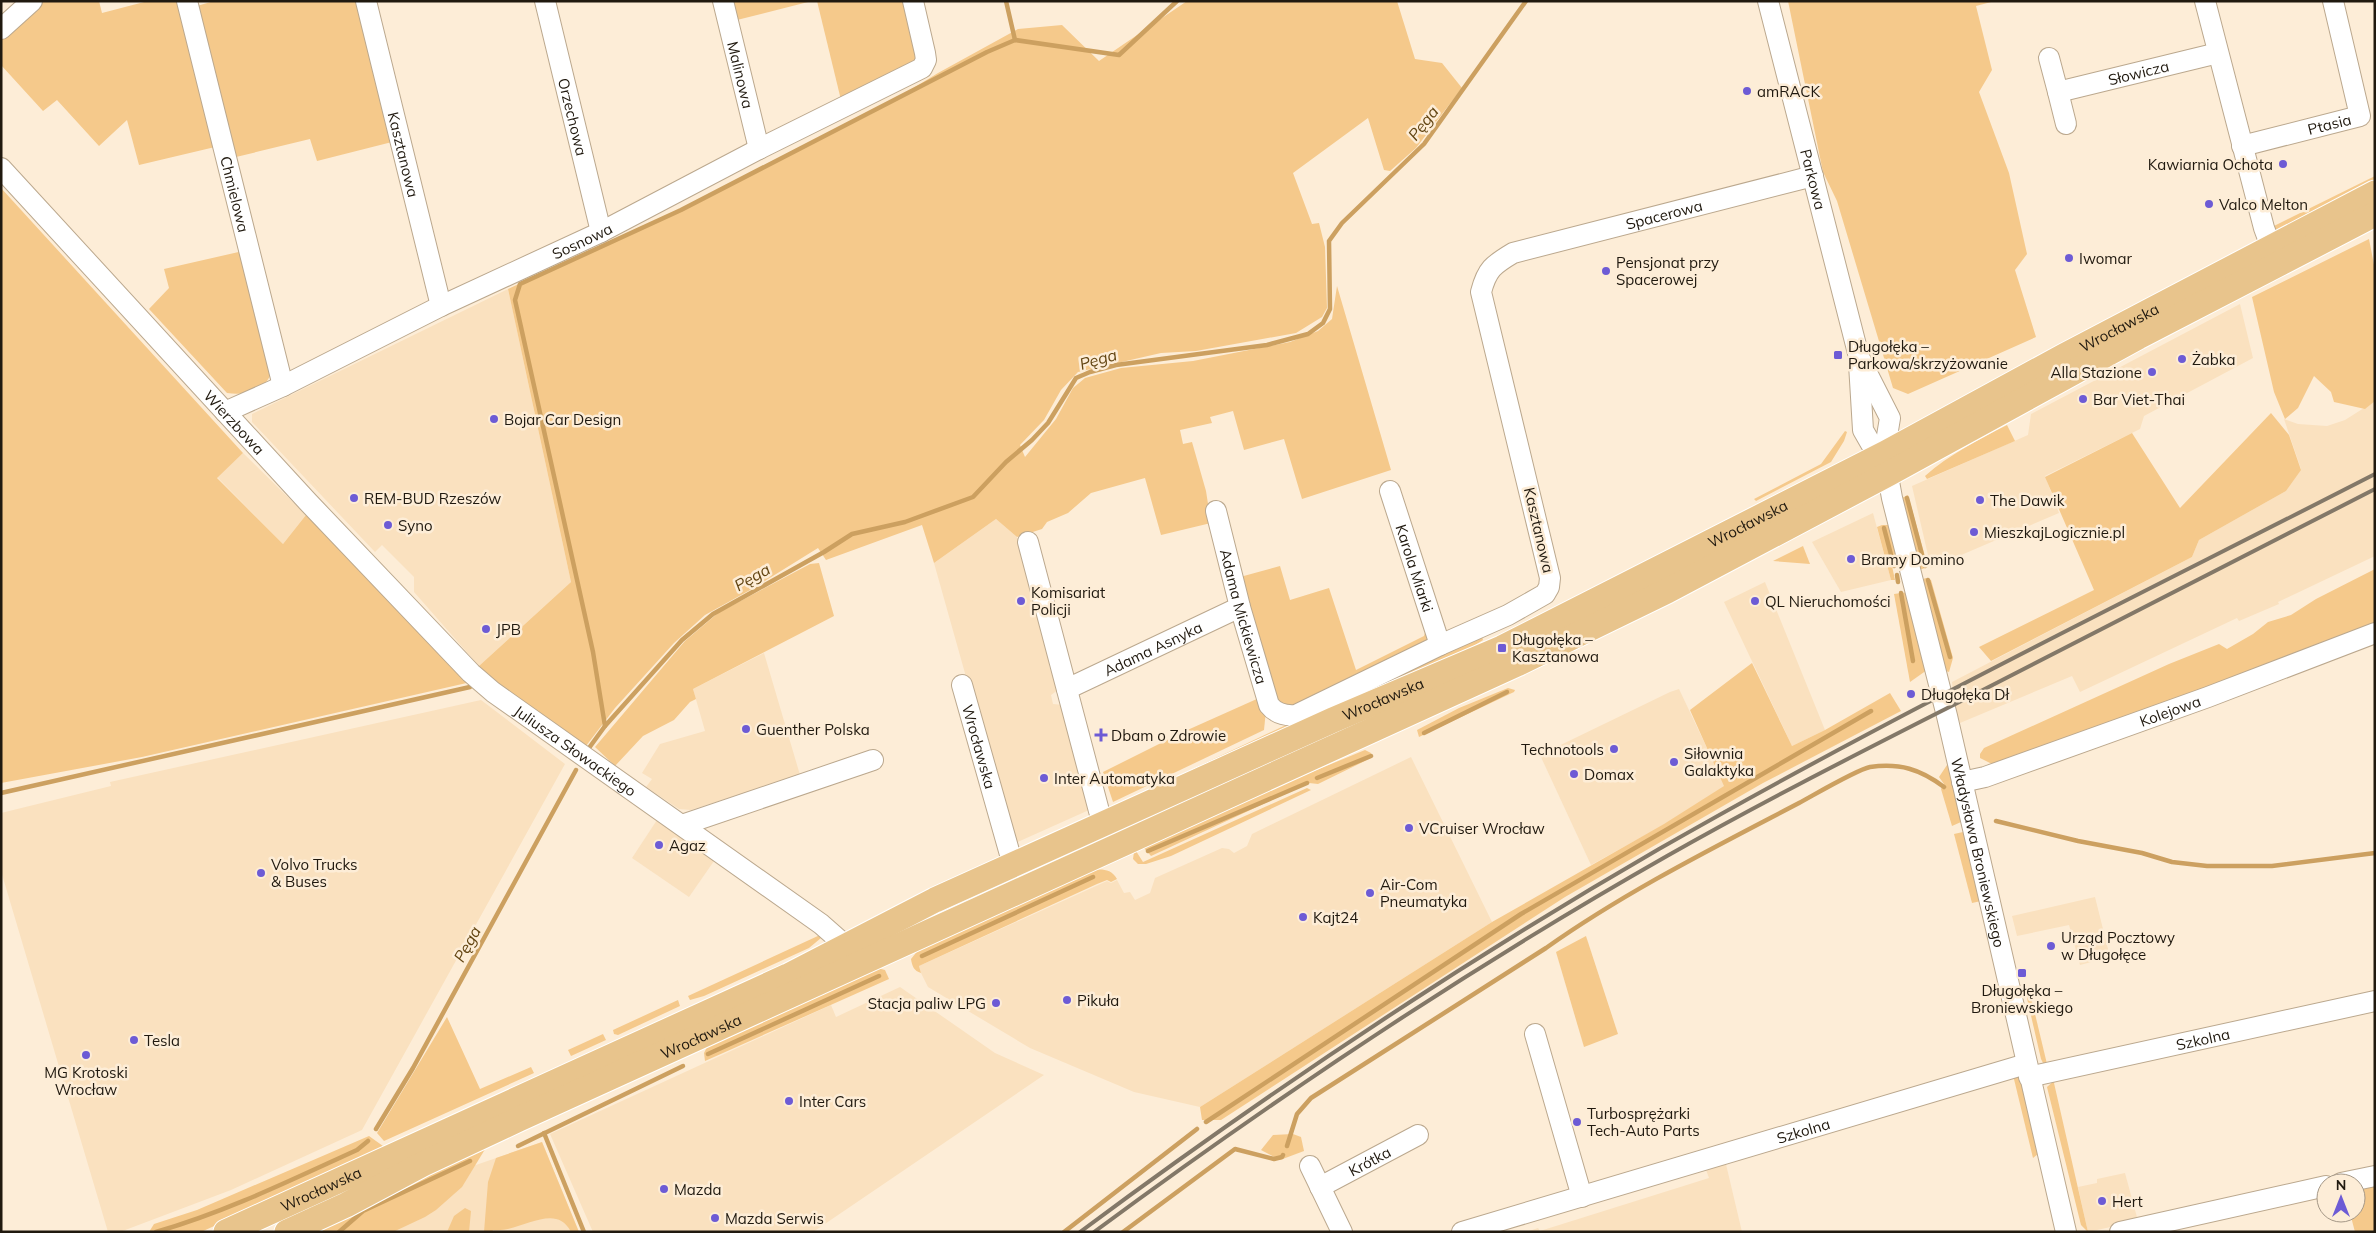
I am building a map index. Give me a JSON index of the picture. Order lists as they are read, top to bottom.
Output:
{
  "streets": {
    "main road": ["Wrocławska"],
    "street": [
      "Słowicza",
      "Malinowa",
      "Orzechowa",
      "Ptasia",
      "Kasztanowa",
      "Parkowa",
      "Chmielowa",
      "Spacerowa",
      "Sosnowa",
      "Wierzbowa",
      "Karola Miarki",
      "Adama Mickiewicza",
      "Adama Asnyka",
      "Kolejowa",
      "Juliusza Słowackiego",
      "Władysława Broniewskiego",
      "Szkolna",
      "Krótka"
    ]
  },
  "crossings": [
    ["Malinowa", "Sosnowa"],
    ["Orzechowa", "Sosnowa"],
    ["Kasztanowa", "Spacerowa"],
    ["Kasztanowa", "Sosnowa"],
    ["Kasztanowa", "Karola Miarki"],
    ["Kasztanowa", "Adama Mickiewicza"],
    ["Parkowa", "Spacerowa"],
    ["Parkowa", "Wrocławska"],
    ["Parkowa", "Władysława Broniewskiego"],
    ["Chmielowa", "Sosnowa"],
    ["Sosnowa", "Wierzbowa"],
    ["Wrocławska", "Juliusza Słowackiego"],
    ["Wrocławska", "Władysława Broniewskiego"],
    ["Wierzbowa", "Juliusza Słowackiego"],
    ["Adama Mickiewicza", "Adama Asnyka"],
    ["Kolejowa", "Władysława Broniewskiego"],
    ["Władysława Broniewskiego", "Szkolna"]
  ],
  "water": ["Pęga"],
  "places": {
    "other": [
      "amRACK",
      "Kawiarnia Ochota",
      "Valco Melton",
      "Iwomar",
      "Pensjonat przy Spacerowej",
      "Żabka",
      "Alla Stazione",
      "Bar Viet-Thai",
      "Bojar Car Design",
      "REM-BUD Rzeszów",
      "The Dawik",
      "Syno",
      "MieszkajLogicznie.pl",
      "Bramy Domino",
      "Komisariat Policji",
      "QL Nieruchomości",
      "JPB",
      "Długołęka Dł",
      "Guenther Polska",
      "Technotools",
      "Siłownia Galaktyka",
      "Domax",
      "Inter Automatyka",
      "VCruiser Wrocław",
      "Agaz",
      "Volvo Trucks & Buses",
      "Air-Com Pneumatyka",
      "Kajt24",
      "Urząd Pocztowy w Długołęce",
      "Pikuła",
      "Stacja paliw LPG",
      "Tesla",
      "MG Krotoski Wrocław",
      "Inter Cars",
      "Turbosprężarki Tech-Auto Parts",
      "Mazda",
      "Hert",
      "Mazda Serwis"
    ],
    "transit": ["Długołęka – Parkowa/skrzyżowanie", "Długołęka – Kasztanowa", "Długołęka – Broniewskiego"],
    "health": ["Dbam o Zdrowie"]
  },
  "north": "top"
}
